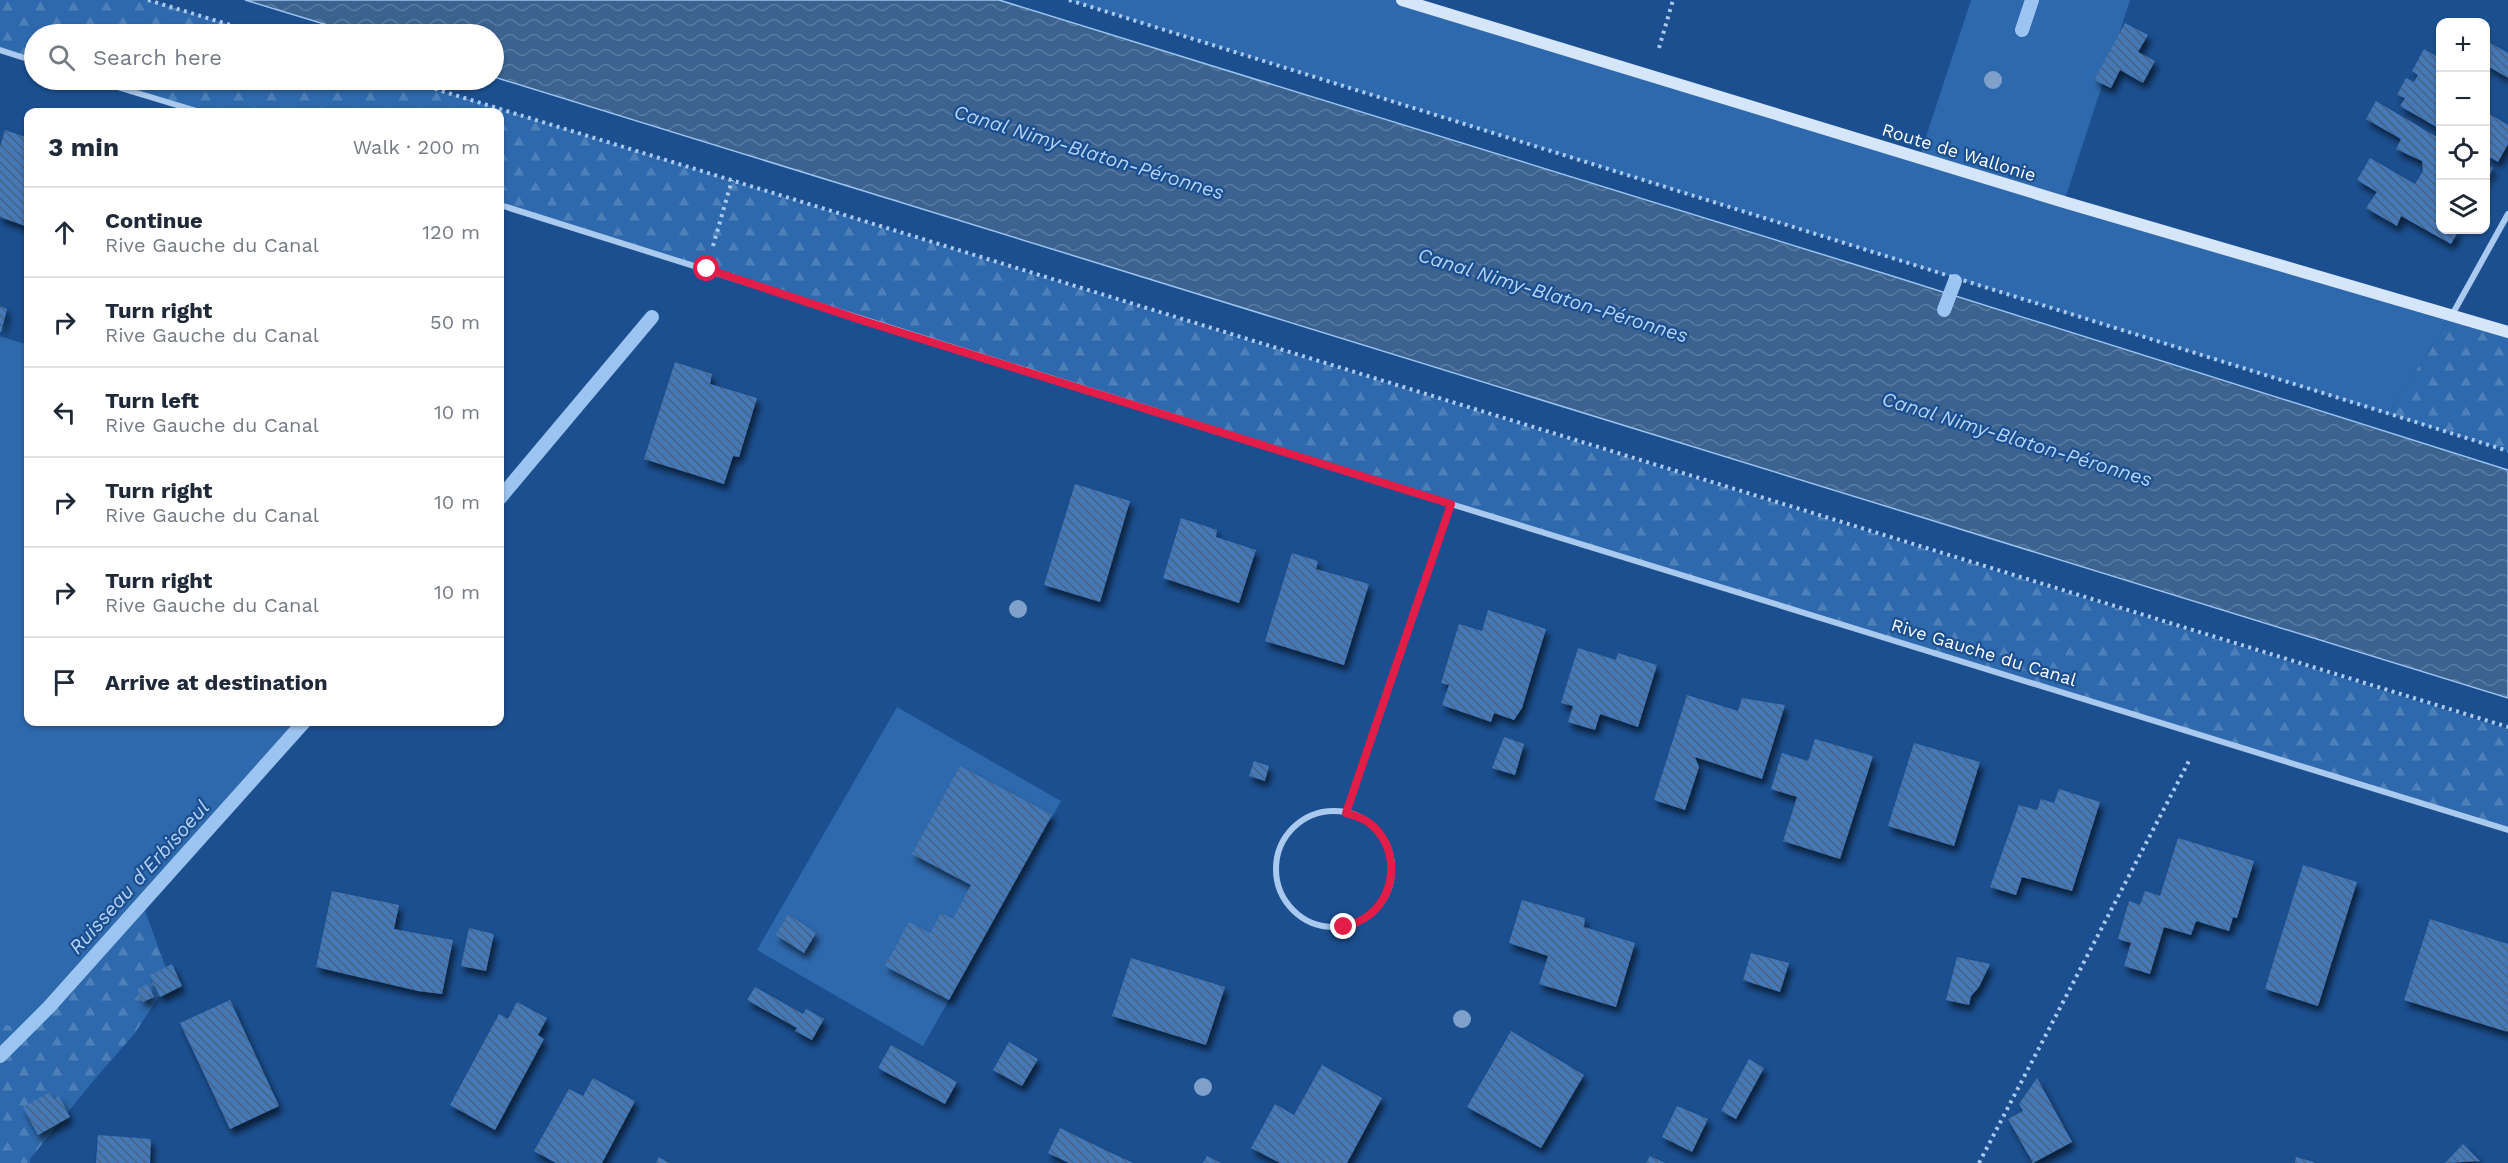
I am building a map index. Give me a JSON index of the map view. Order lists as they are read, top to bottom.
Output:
{
  "streets": {
    "main road": ["Route de Wallonie"],
    "street": ["Rive Gauche du Canal"]
  },
  "water": ["Canal Nimy-Blaton-Péronnes", "Ruisseau d'Erbisoeul"],
  "page": {
    "map_buttons": ["+", "−"],
    "search": "Search here",
    "heading": ["3 min", "Walk · 200 m"],
    "list": [
      ["Continue", "Rive Gauche du Canal", "120 m"],
      ["Turn right", "Rive Gauche du Canal", "50 m"],
      ["Turn left", "Rive Gauche du Canal", "10 m"],
      ["Turn right", "Rive Gauche du Canal", "10 m"],
      ["Turn right", "Rive Gauche du Canal", "10 m"],
      "Arrive at destination"
    ]
  }
}
